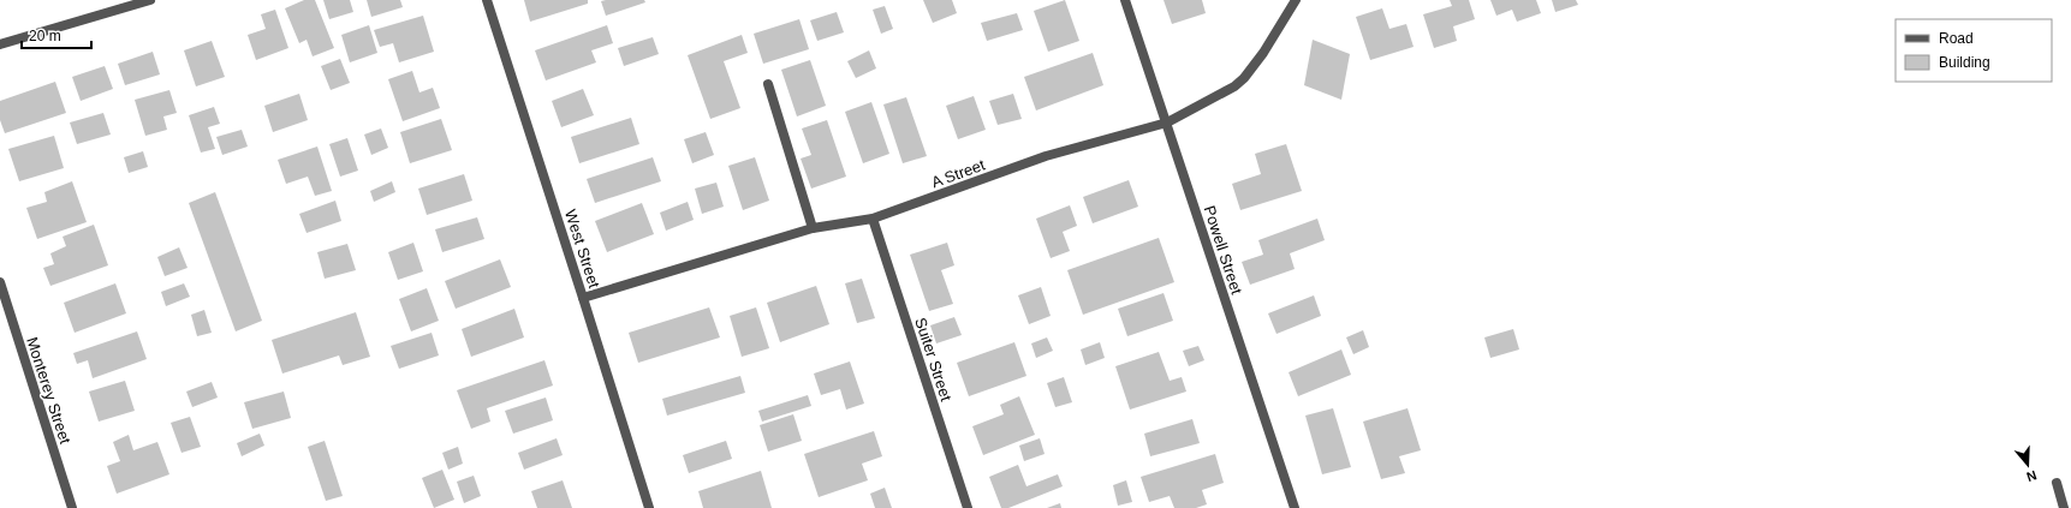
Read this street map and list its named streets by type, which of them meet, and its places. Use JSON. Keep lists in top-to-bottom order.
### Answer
{
  "streets": {
    "street": [
      "A Street",
      "West Street",
      "Powell Street",
      "Suiter Street",
      "Monterey Street"
    ]
  },
  "crossings": [
    ["A Street", "West Street"],
    ["A Street", "Powell Street"],
    ["A Street", "Suiter Street"]
  ],
  "legend": ["Road", "Building"],
  "scale_bar": "20 m",
  "north": "bottom"
}
